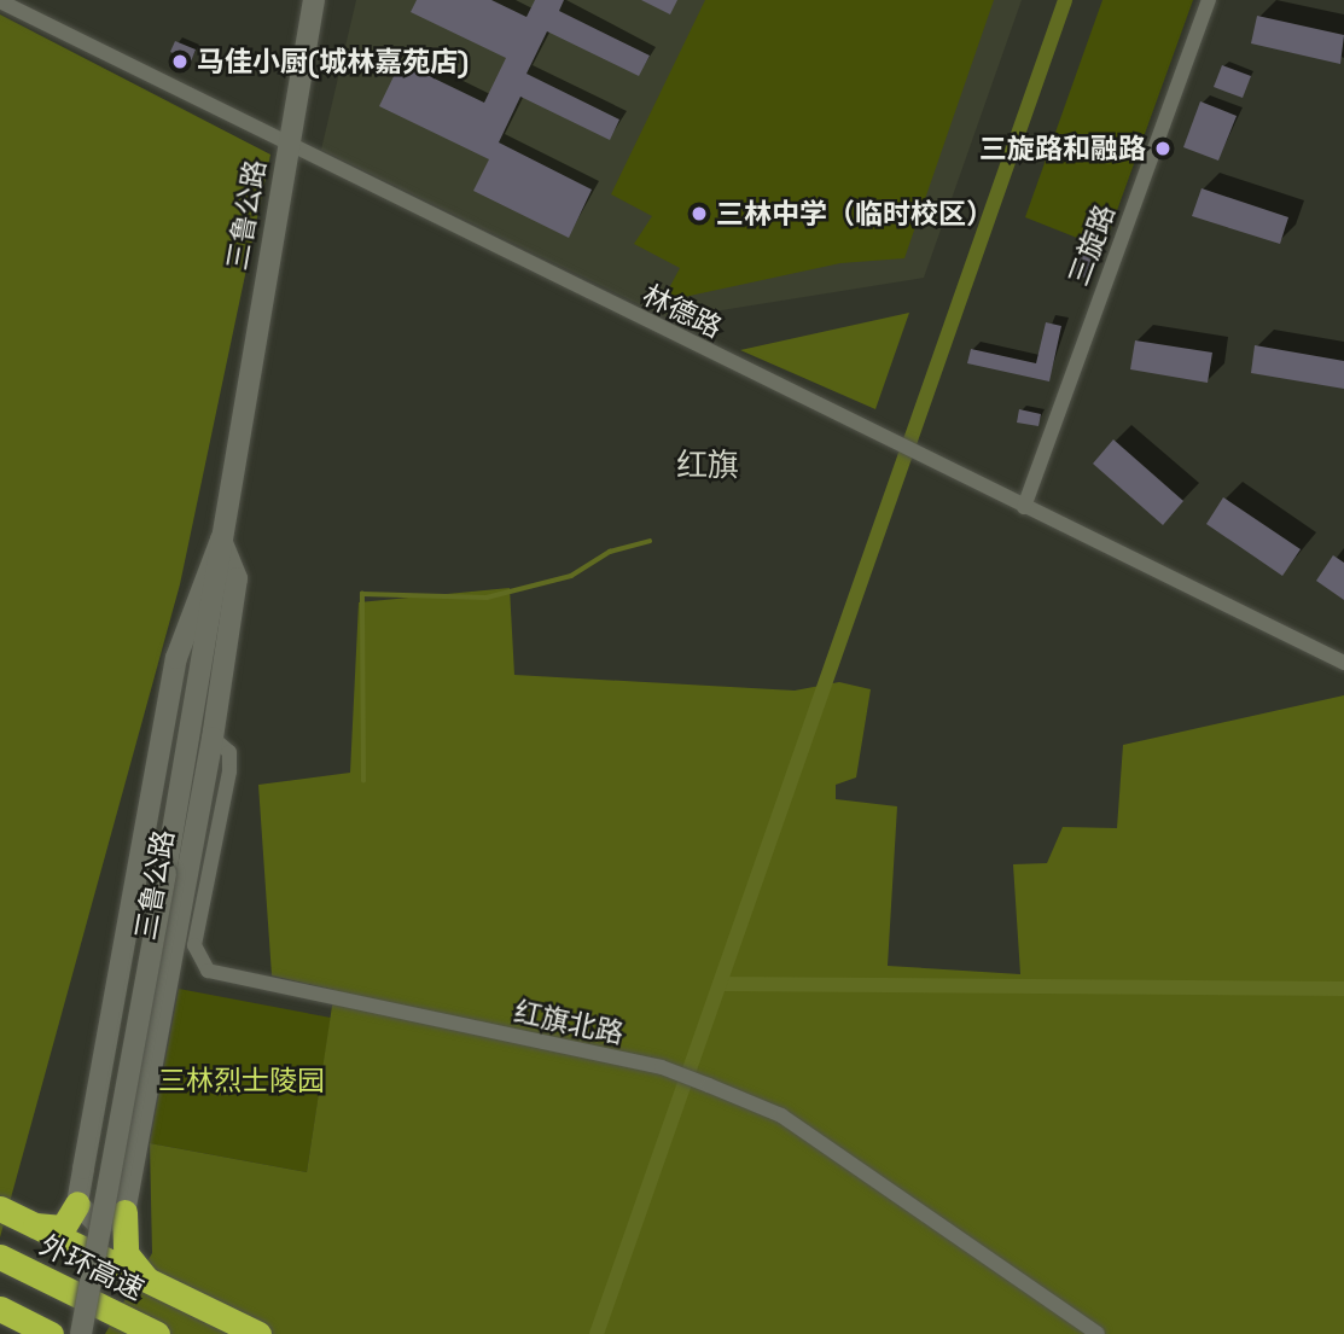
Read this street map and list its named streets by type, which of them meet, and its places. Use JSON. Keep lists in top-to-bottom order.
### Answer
{
  "streets": {
    "highway": ["外环高速"],
    "main road": ["三鲁公路"],
    "street": ["三旋路", "林德路", "红旗北路"]
  },
  "crossings": [
    ["三鲁公路", "林德路"],
    ["三鲁公路", "红旗北路"],
    ["三旋路", "林德路"]
  ],
  "districts": ["红旗"],
  "parks": ["三林烈士陵园"],
  "places": ["马佳小厨(城林嘉苑店)", "三旋路和融路", "三林中学（临时校区）"]
}
